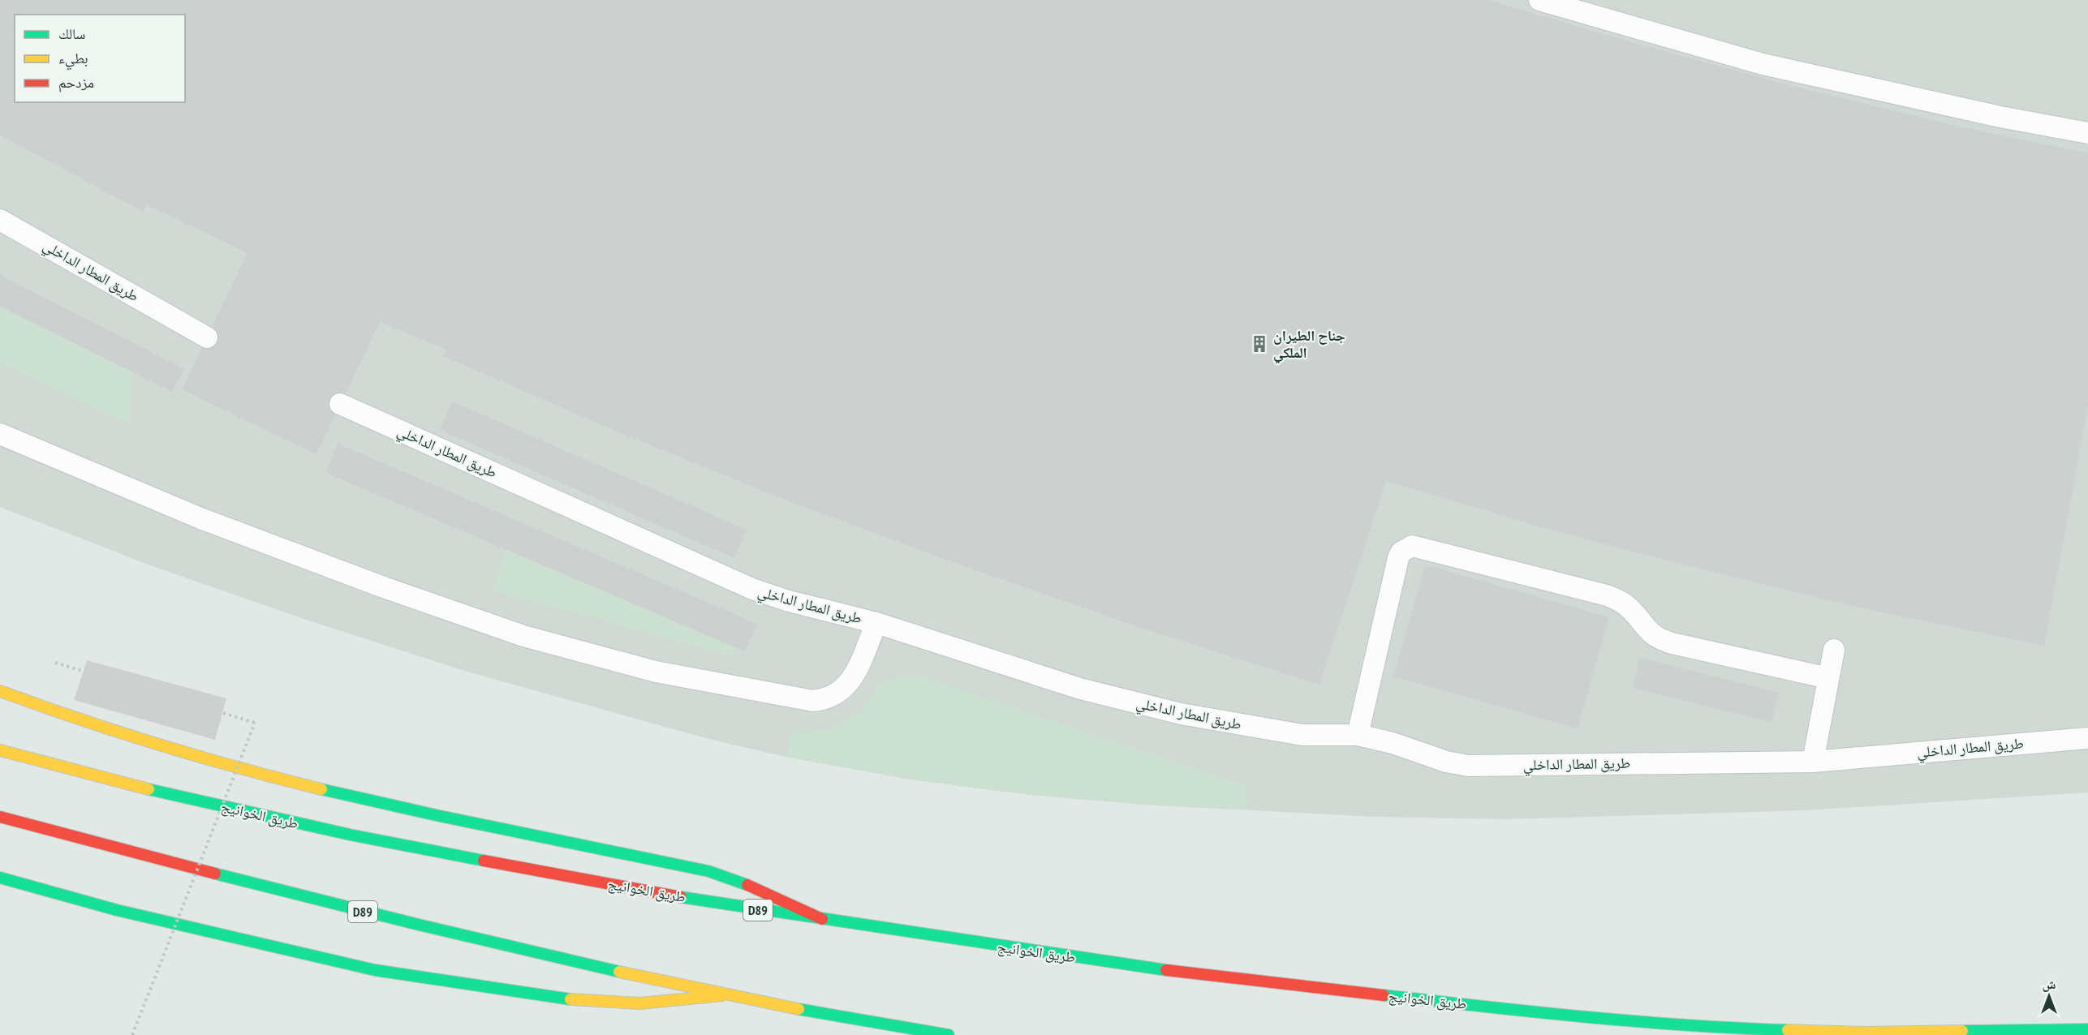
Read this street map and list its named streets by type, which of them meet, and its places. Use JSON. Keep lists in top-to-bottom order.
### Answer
{
  "streets": {
    "main road": ["طريق الخوانيج", "D89"],
    "lane": ["طريق المطار الداخلي"]
  },
  "places": {
    "building": ["جناح الطيران الملكي"]
  },
  "legend": ["سالك", "بطيء", "مزدحم"],
  "north": "top"
}
